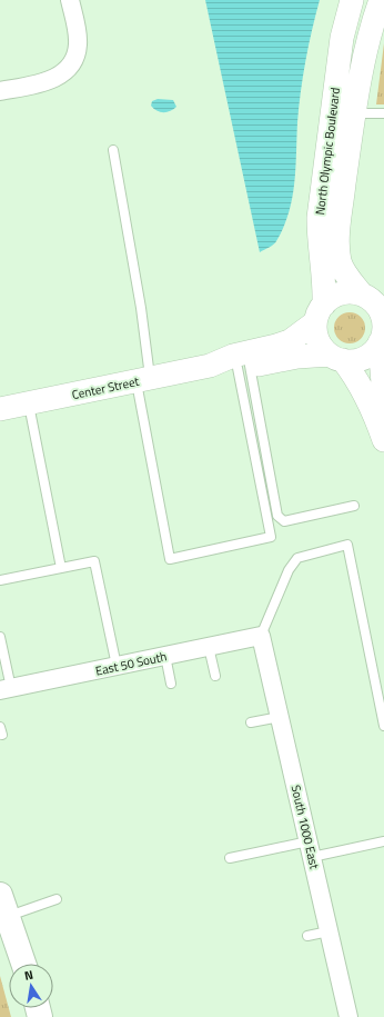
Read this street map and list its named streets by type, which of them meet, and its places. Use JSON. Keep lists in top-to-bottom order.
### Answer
{
  "streets": {
    "street": [
      "North Olympic Boulevard",
      "Center Street",
      "East 50 South",
      "South 1000 East"
    ]
  },
  "crossings": [
    ["North Olympic Boulevard", "Center Street"],
    ["East 50 South", "South 1000 East"]
  ],
  "north": "top"
}
